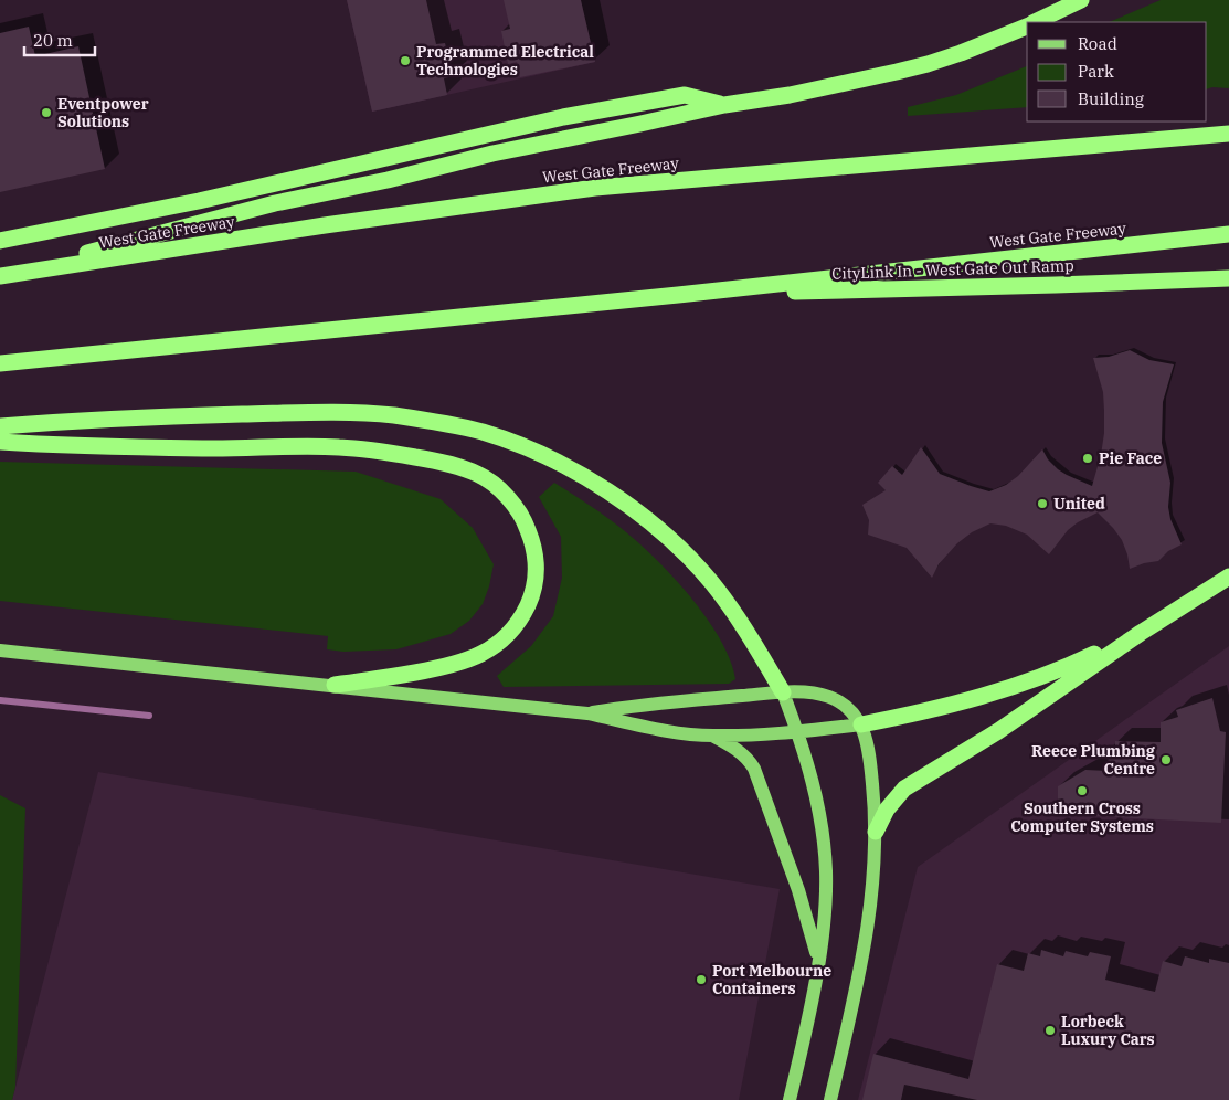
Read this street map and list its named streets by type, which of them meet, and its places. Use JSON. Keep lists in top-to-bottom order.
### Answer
{
  "streets": {
    "highway": ["West Gate Freeway", "CityLink In - West Gate Out Ramp"]
  },
  "crossings": [
    ["West Gate Freeway", "CityLink In - West Gate Out Ramp"]
  ],
  "places": [
    "Programmed Electrical Technologies",
    "Eventpower Solutions",
    "Pie Face",
    "United",
    "Reece Plumbing Centre",
    "Southern Cross Computer Systems",
    "Port Melbourne Containers",
    "Lorbeck Luxury Cars"
  ],
  "legend": ["Road", "Park", "Building"],
  "scale_bar": "20 m"
}
